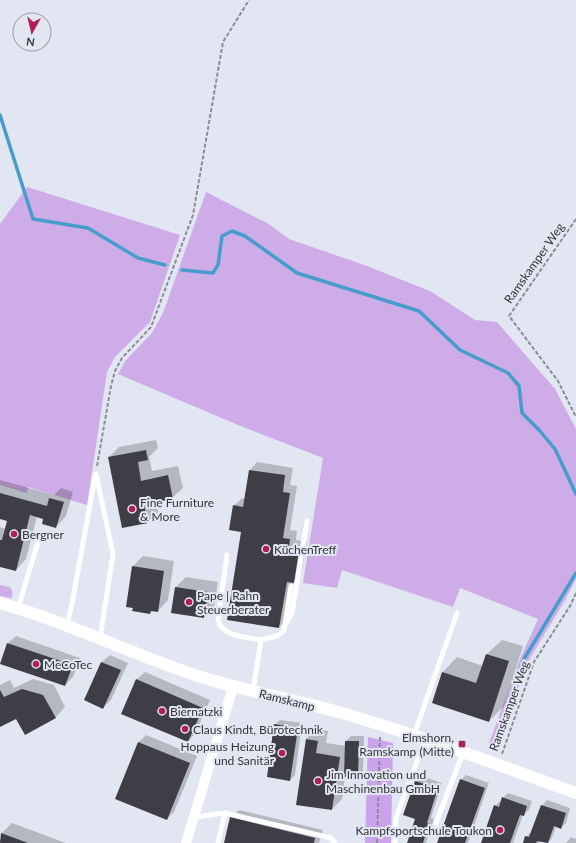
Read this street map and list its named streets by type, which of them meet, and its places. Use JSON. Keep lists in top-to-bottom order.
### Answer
{
  "streets": {
    "street": ["Ramskamp"],
    "path": ["Ramskamper Weg"]
  },
  "crossings": [
    ["Ramskamper Weg", "Ramskamp"]
  ],
  "places": {
    "other": [
      "Fine Furniture & More",
      "Bergner",
      "KüchenTreff",
      "Pape | Rahn Steuerberater",
      "MeCoTec",
      "Biernatzki",
      "Claus Kindt, Bürotechnik",
      "Hoppaus Heizung und Sanitär",
      "Jim Innovation und Maschinenbau GmbH",
      "Kampfsportschule Toukon"
    ],
    "transit": ["Elmshorn, Ramskamp (Mitte)"]
  },
  "north": "bottom"
}
